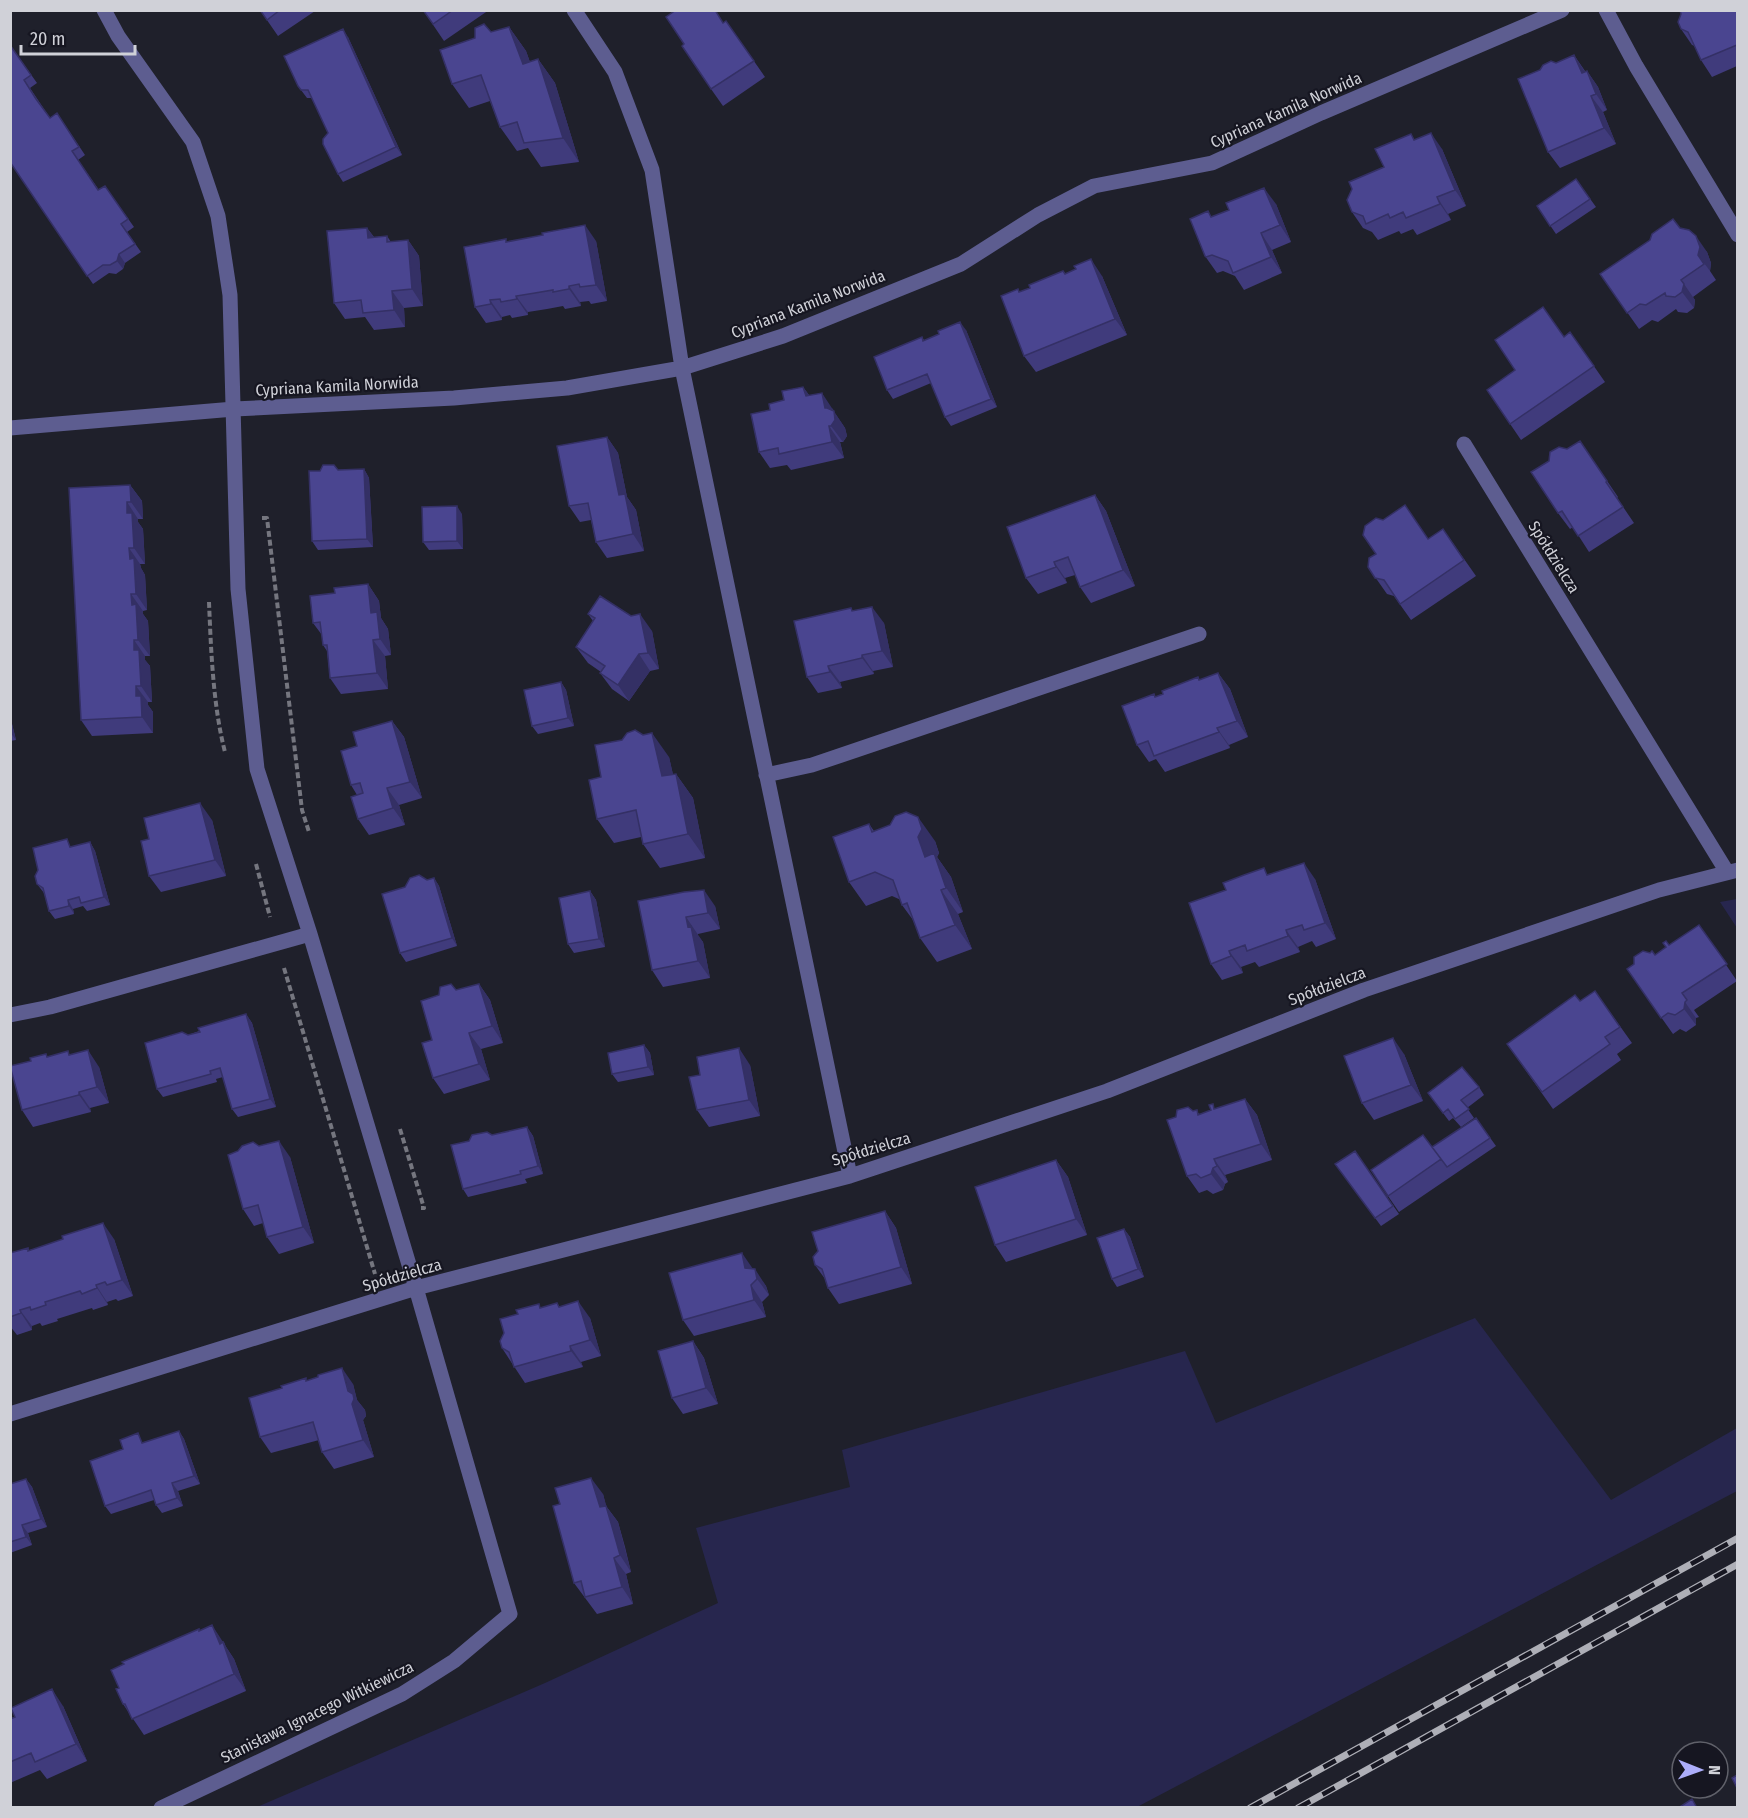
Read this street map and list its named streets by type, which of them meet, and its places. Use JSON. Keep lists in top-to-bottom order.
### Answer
{
  "streets": {
    "street": ["Cypriana Kamila Norwida", "Spółdzielcza", "Stanisława Ignacego Witkiewicza"]
  },
  "crossings": [
    ["Spółdzielcza", "Stanisława Ignacego Witkiewicza"]
  ],
  "scale_bar": "20 m",
  "north": "right"
}
